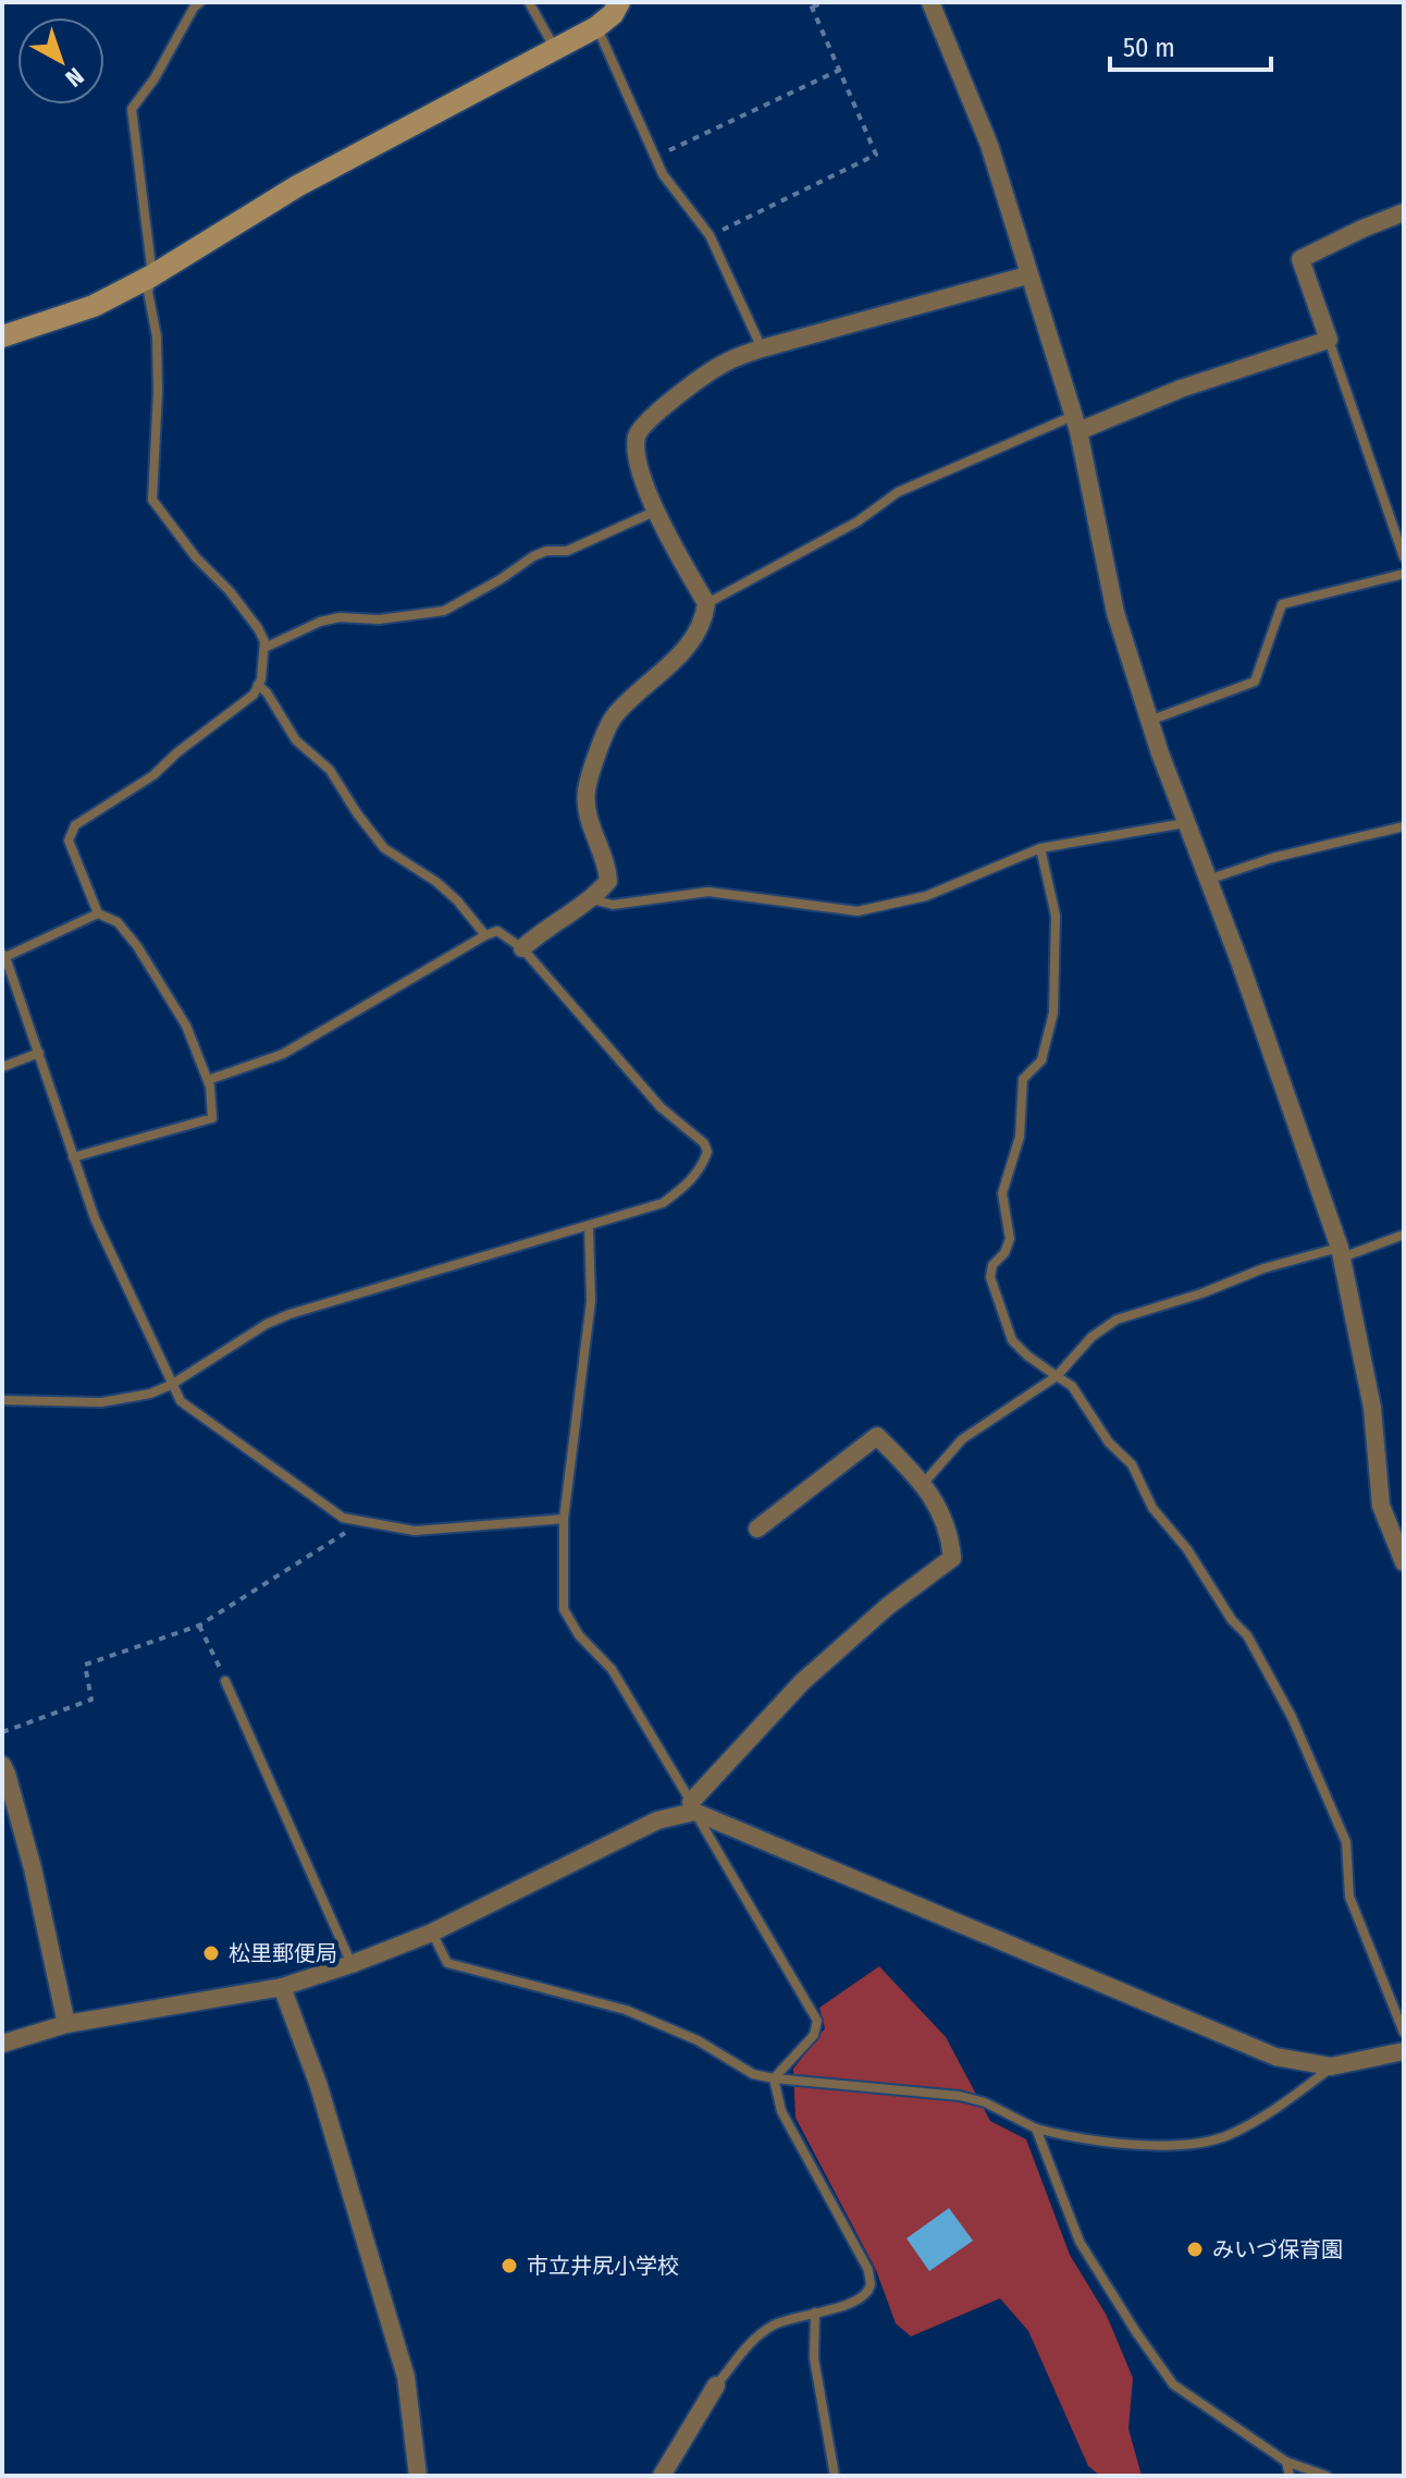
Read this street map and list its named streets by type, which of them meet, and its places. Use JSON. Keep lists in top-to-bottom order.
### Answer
{
  "places": ["松里郵便局", "みいづ保育園", "市立井尻小学校"],
  "scale_bar": "50 m",
  "north": "bottom right"
}
